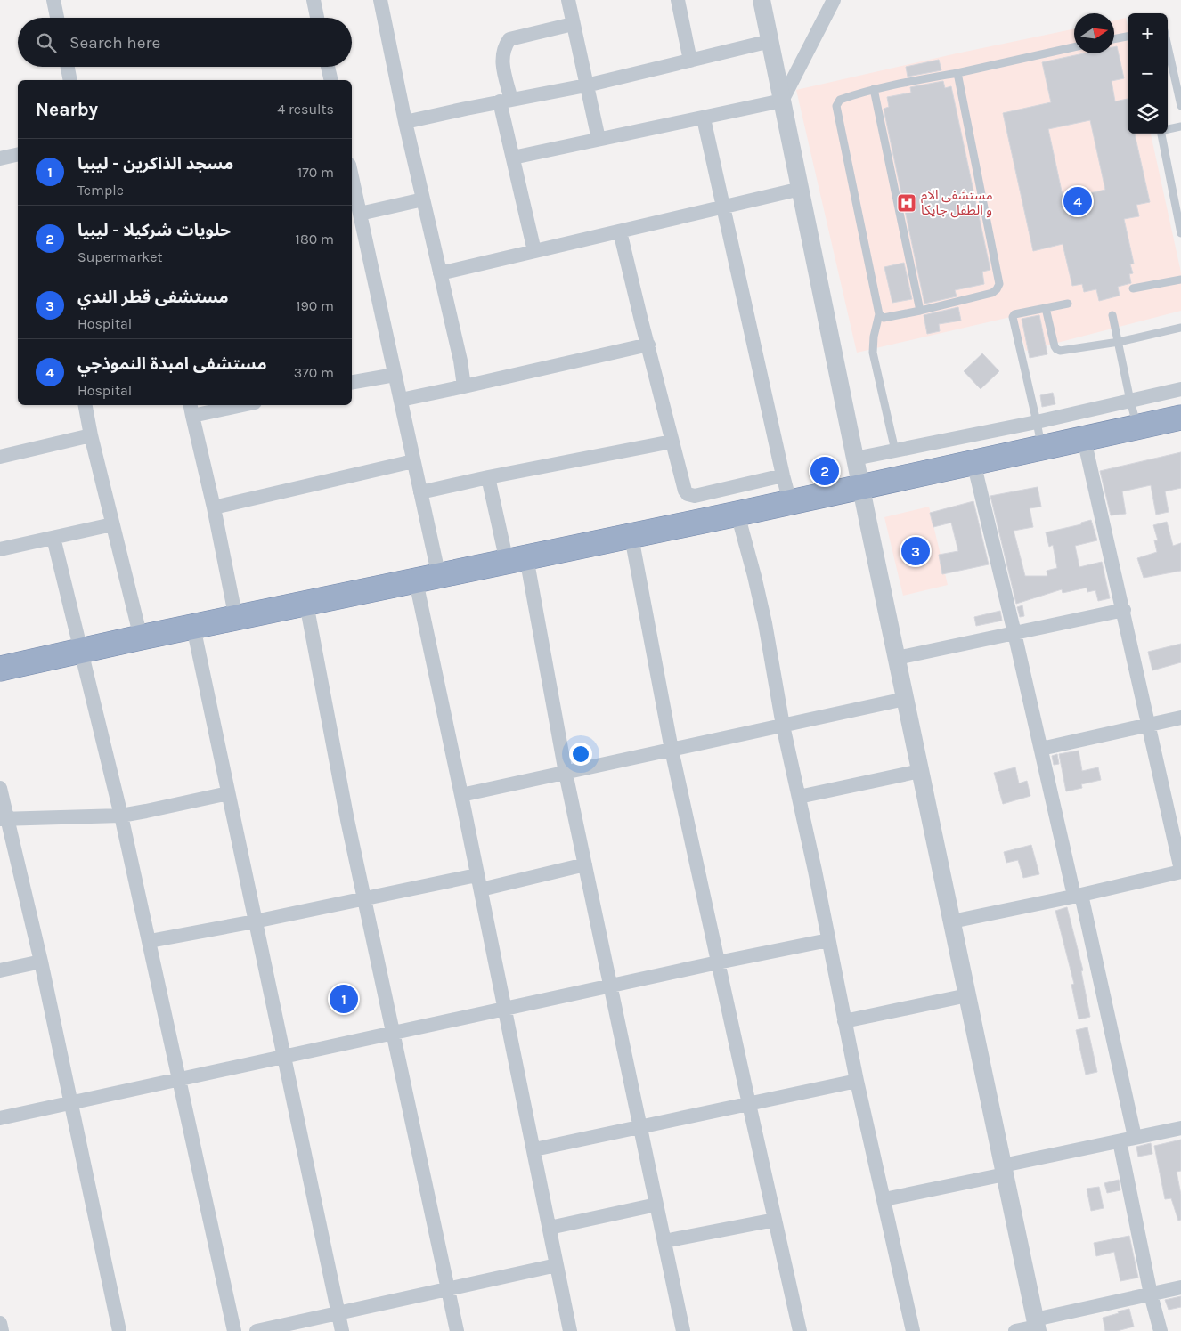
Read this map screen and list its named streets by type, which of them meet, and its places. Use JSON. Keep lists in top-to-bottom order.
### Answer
{
  "places": {
    "hospital": ["مستشفى الام و الطفل جايكا"]
  },
  "north": "right",
  "page": {
    "map_buttons": ["+", "−"],
    "search": "Search here",
    "heading": ["Nearby", "4 results"],
    "list": [
      {
        "mark": "1",
        "name": "مسجد الذاكرين - ليبيا",
        "note": "Temple",
        "value": "170 m"
      },
      {
        "mark": "2",
        "name": "حلويات شركيلا - ليبيا",
        "note": "Supermarket",
        "value": "180 m"
      },
      {
        "mark": "3",
        "name": "مستشفى قطر الندي",
        "note": "Hospital",
        "value": "190 m"
      },
      {
        "mark": "4",
        "name": "مستشفى امبدة النموذجي",
        "note": "Hospital",
        "value": "370 m"
      }
    ],
    "pins": [
      "4",
      "2",
      "3",
      "1"
    ]
  }
}
